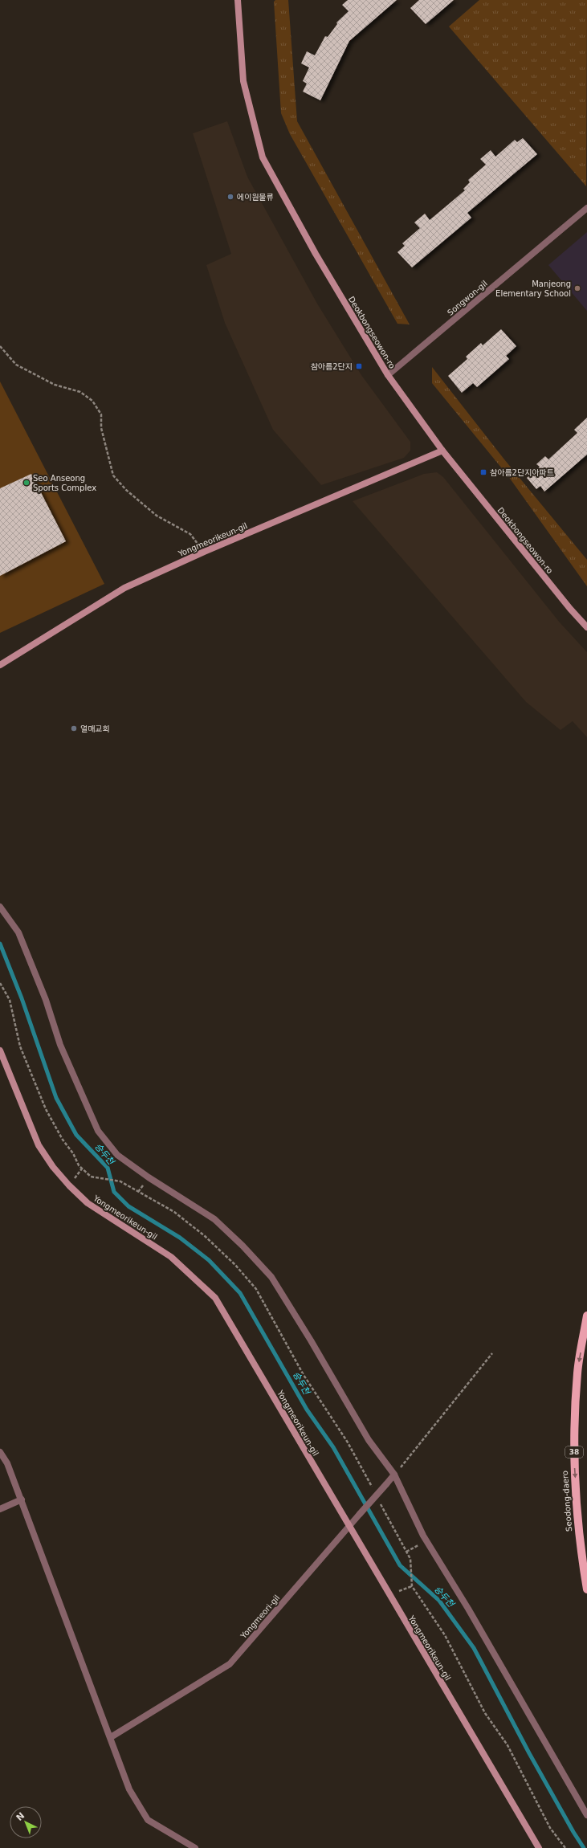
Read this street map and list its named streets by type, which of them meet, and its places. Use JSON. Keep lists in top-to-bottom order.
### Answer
{
  "streets": {
    "main road": ["38", "Seodong-daero"],
    "street": [
      "Songwon-gil",
      "Deokbongseowon-ro",
      "Yongmeorikeun-gil",
      "Yongmeori-gil"
    ]
  },
  "crossings": [
    ["Songwon-gil", "Deokbongseowon-ro"],
    ["Deokbongseowon-ro", "Yongmeorikeun-gil"],
    ["Yongmeorikeun-gil", "Yongmeori-gil"]
  ],
  "one_way": ["Seodong-daero"],
  "water": ["승두천"],
  "places": {
    "other": [
      "에이원물류",
      "Manjeong Elementary School",
      "Seo Anseong Sports Complex",
      "열매교회"
    ],
    "transit": ["참아름2단지", "참아름2단지아파트"]
  },
  "north": "top left"
}
